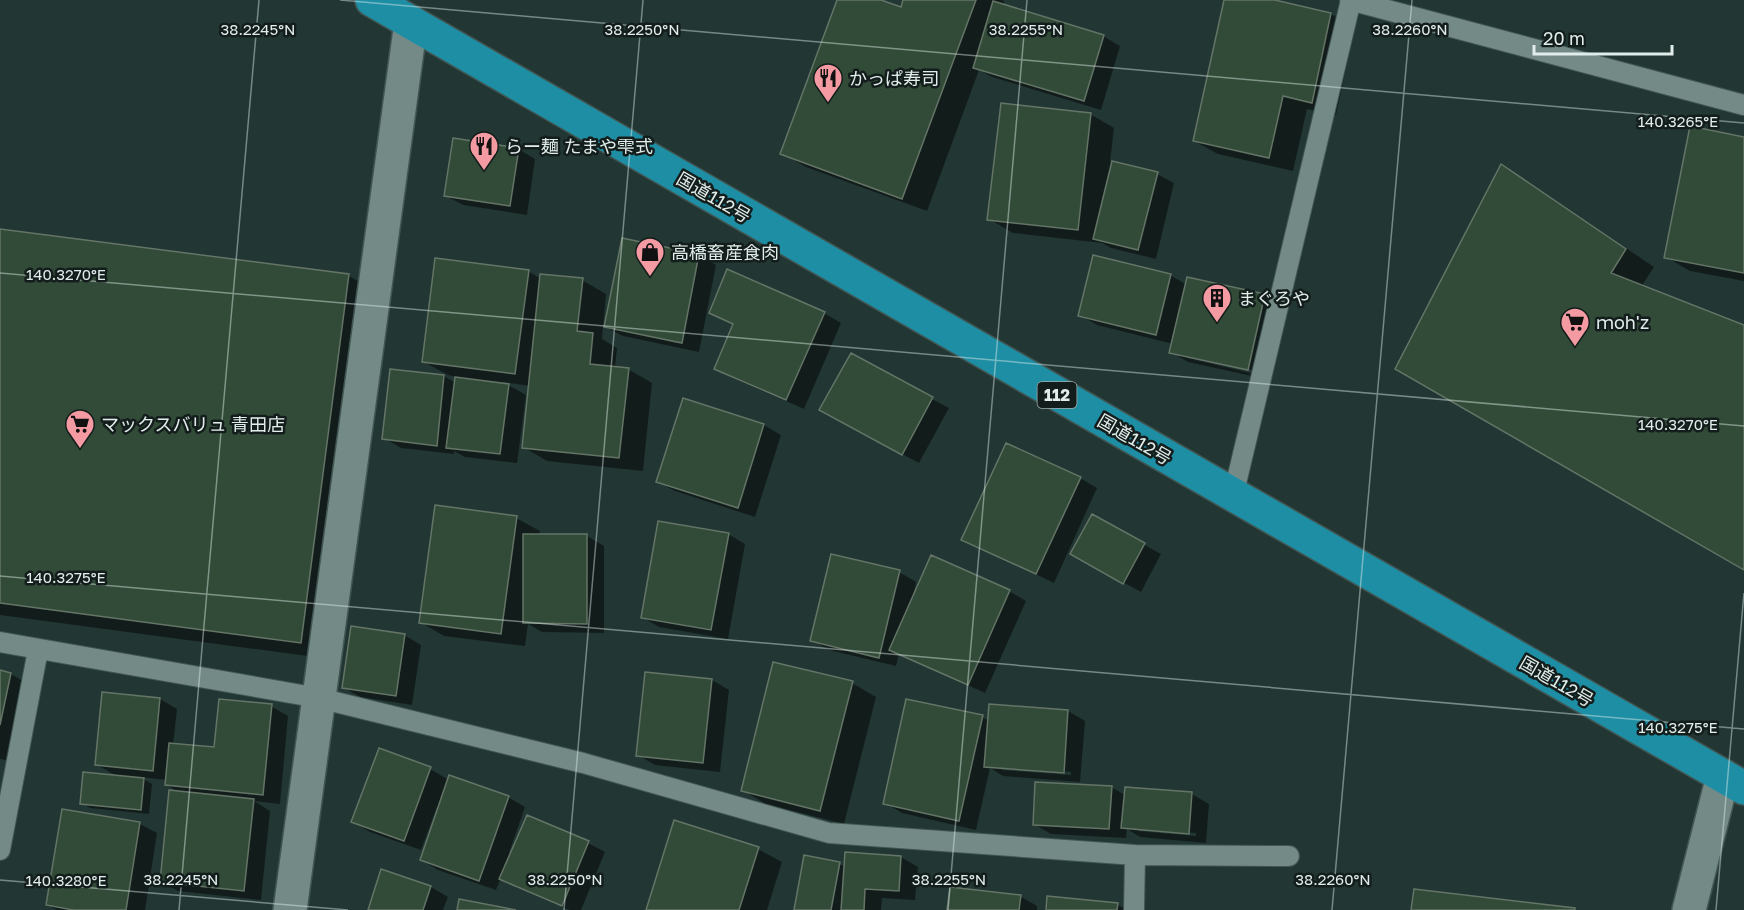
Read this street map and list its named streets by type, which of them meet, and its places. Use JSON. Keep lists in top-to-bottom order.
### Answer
{
  "streets": {
    "highway": ["国道112号", "112"]
  },
  "places": {
    "restaurant": ["かっぱ寿司", "らー麺 たまや雫式"],
    "shop": ["高橋畜産食肉"],
    "building": ["まぐろや"],
    "supermarket": ["ｍoh'z", "マックスバリュ 青田店"]
  },
  "scale_bar": "20 m",
  "coordinates": [
    "38.2245°N",
    "38.2250°N",
    "38.2255°N",
    "38.2260°N",
    "140.3265°E",
    "140.3270°E",
    "140.3275°E",
    "140.3280°E"
  ]
}
